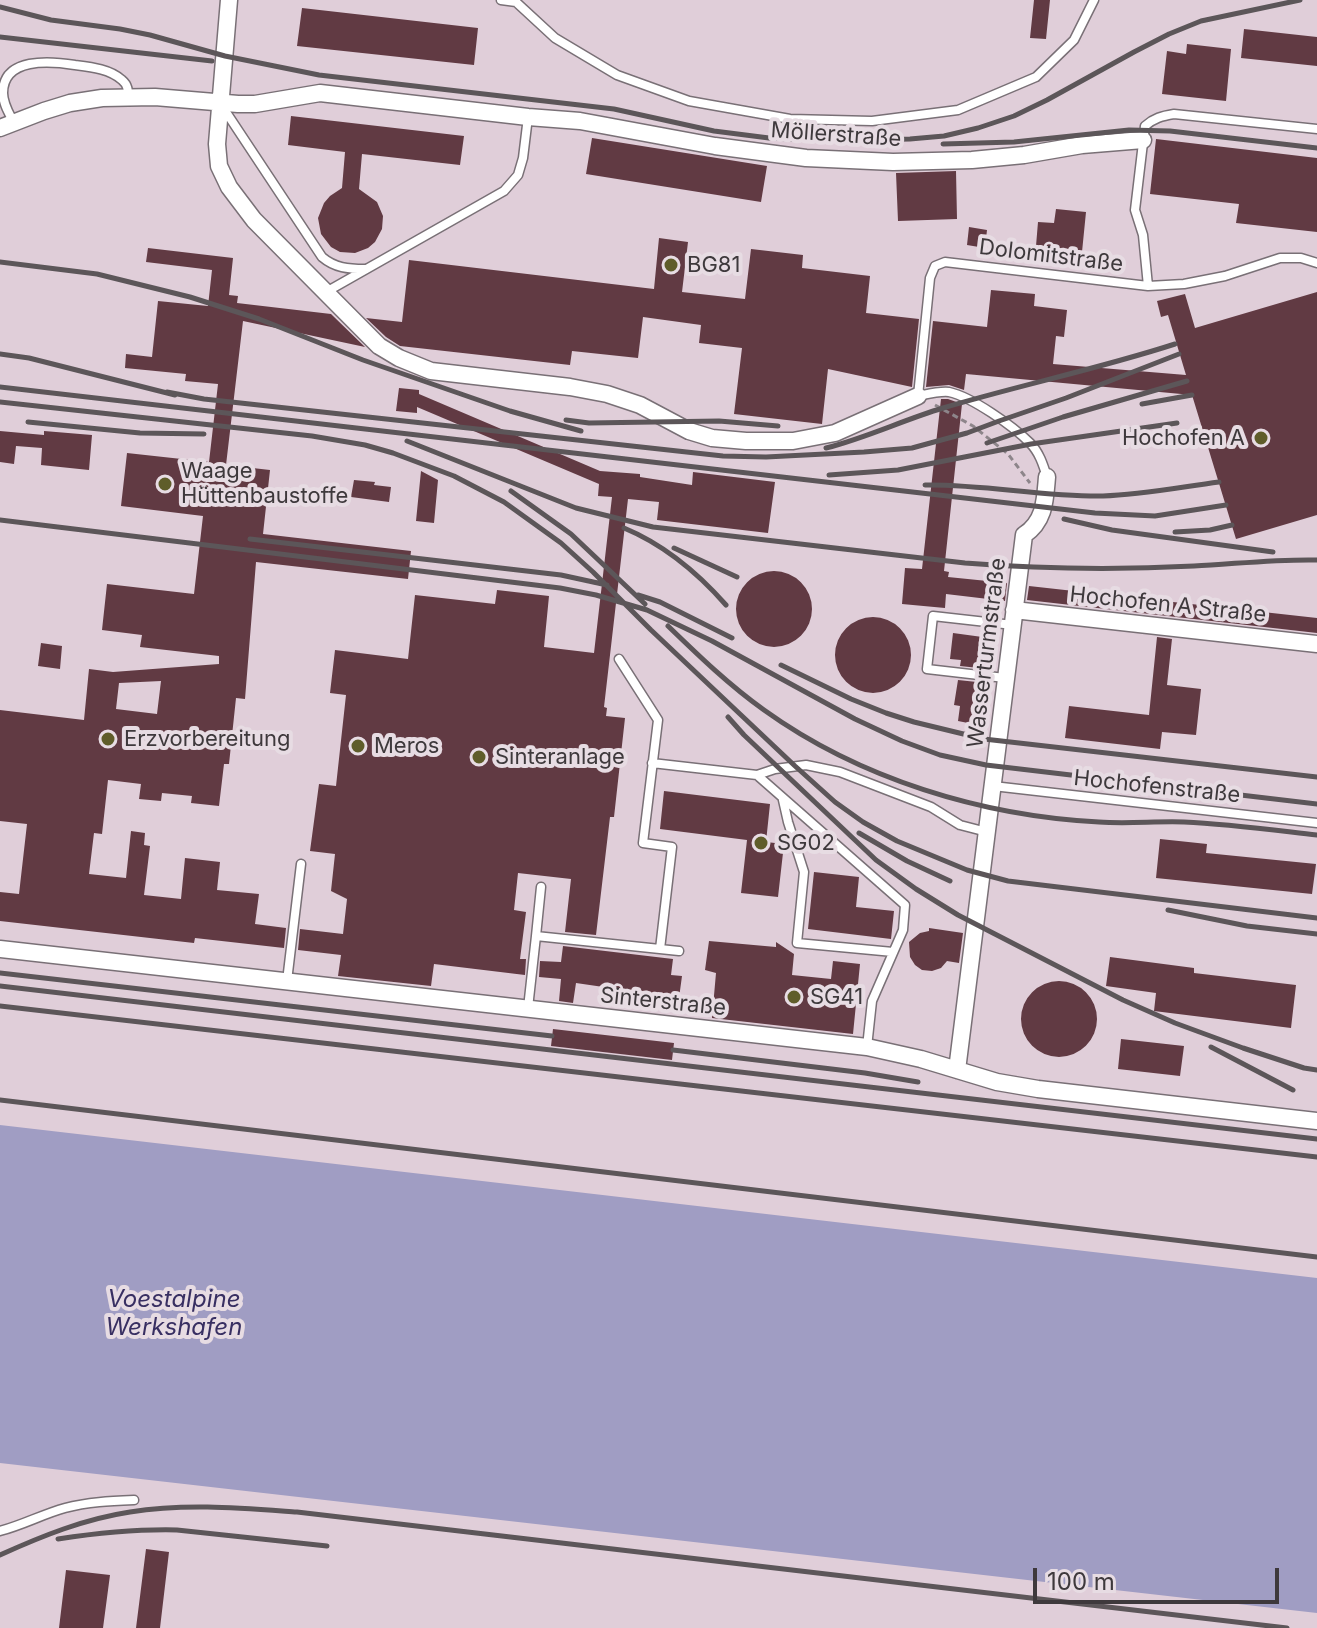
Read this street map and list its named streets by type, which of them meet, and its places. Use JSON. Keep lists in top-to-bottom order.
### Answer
{
  "streets": {
    "street": [
      "Möllerstraße",
      "Hochofen A Straße",
      "Wasserturmstraße",
      "Sinterstraße"
    ],
    "lane": ["Dolomitstraße", "Hochofenstraße"]
  },
  "crossings": [
    ["Möllerstraße", "Dolomitstraße"],
    ["Möllerstraße", "Wasserturmstraße"],
    ["Dolomitstraße", "Wasserturmstraße"],
    ["Hochofen A Straße", "Wasserturmstraße"],
    ["Wasserturmstraße", "Hochofenstraße"],
    ["Wasserturmstraße", "Sinterstraße"]
  ],
  "water": ["Voestalpine Werkshafen"],
  "places": [
    "BG81",
    "Hochofen A",
    "Waage Hüttenbaustoffe",
    "Erzvorbereitung",
    "Meros",
    "Sinteranlage",
    "SG02",
    "SG41"
  ],
  "scale_bar": "100 m"
}
